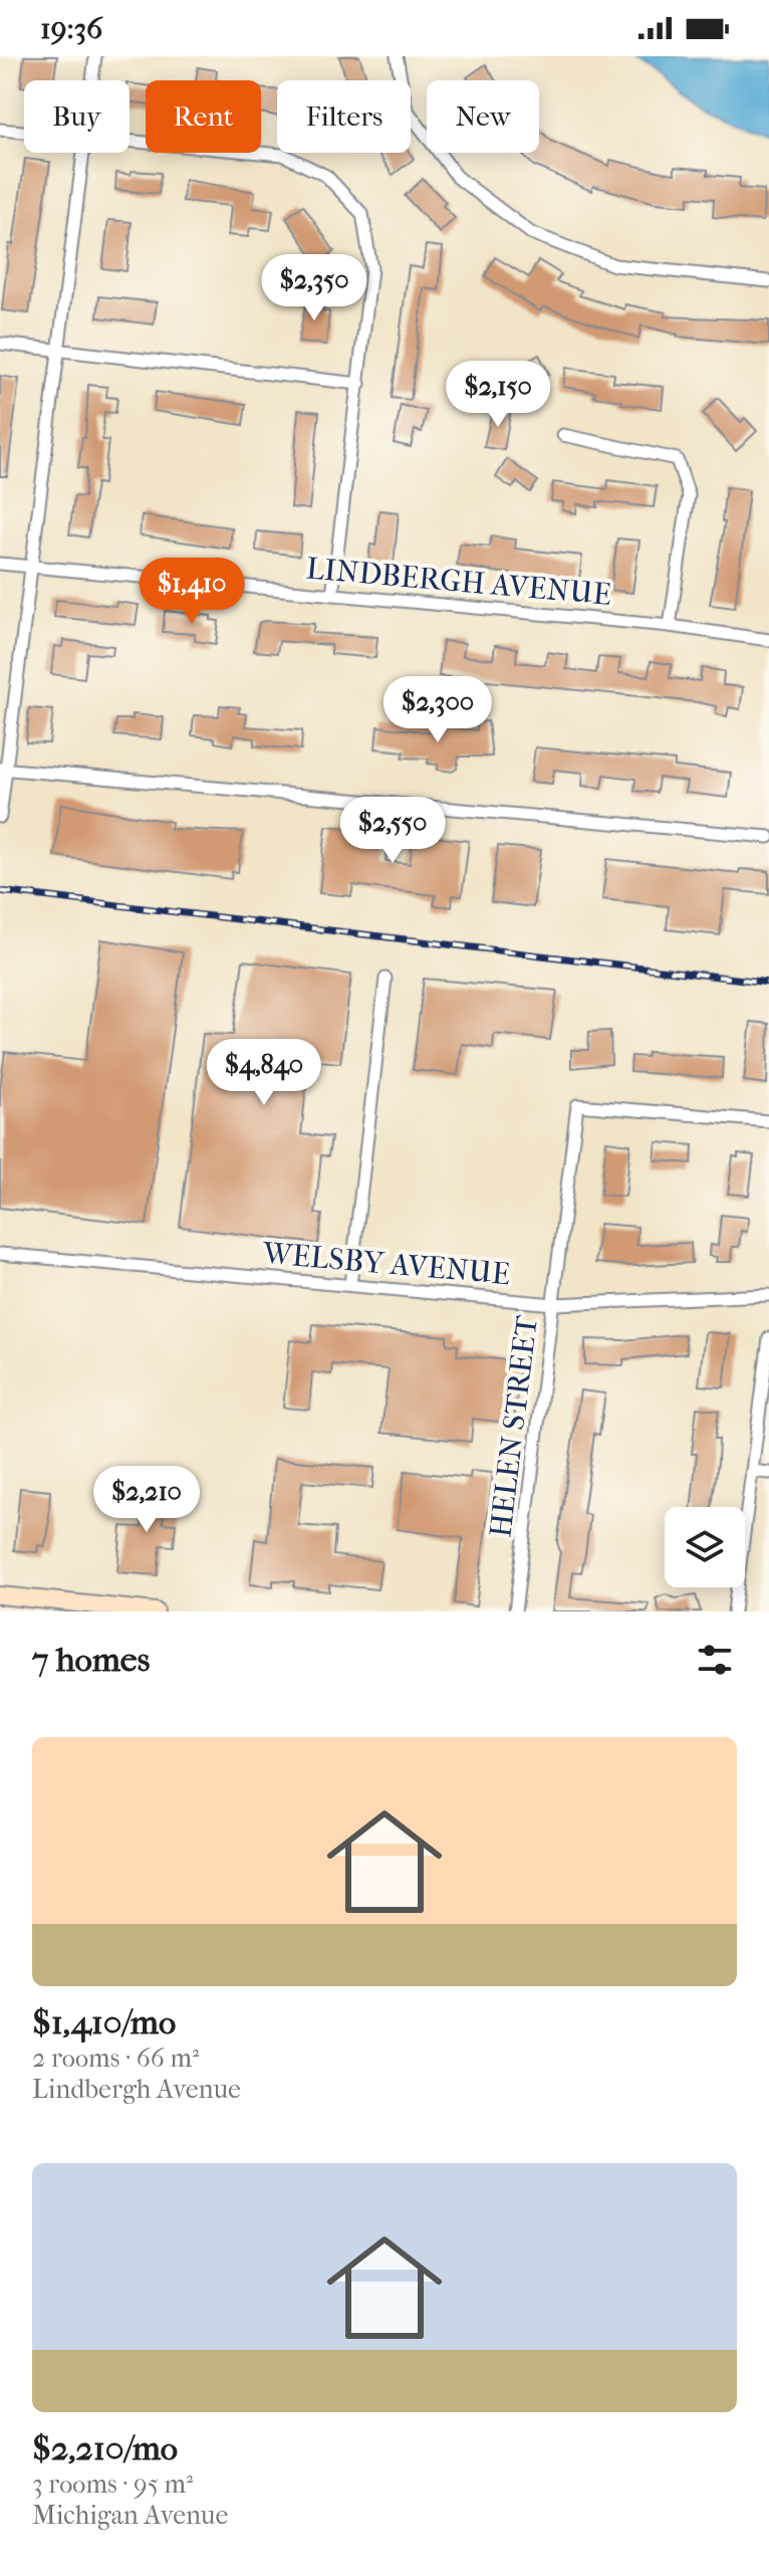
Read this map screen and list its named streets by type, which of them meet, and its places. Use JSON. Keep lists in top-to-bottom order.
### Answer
{
  "streets": {
    "street": ["LINDBERGH AVENUE", "WELSBY AVENUE", "HELEN STREET"]
  },
  "crossings": [
    ["WELSBY AVENUE", "HELEN STREET"]
  ],
  "page": {
    "status": "19:36",
    "chip": [
      "Buy",
      "Rent",
      "Filters",
      "New"
    ],
    "price": [
      "$2,350",
      "$2,150",
      "$1,410",
      "$2,300",
      "$2,550",
      "$4,840",
      "$2,210"
    ],
    "heading": "7 homes",
    "list": [
      {
        "name": "$1,410/mo",
        "note": "2 rooms · 66 m² · Lindbergh Avenue"
      },
      {
        "name": "$2,210/mo",
        "note": "3 rooms · 95 m² · Michigan Avenue"
      }
    ]
  }
}
